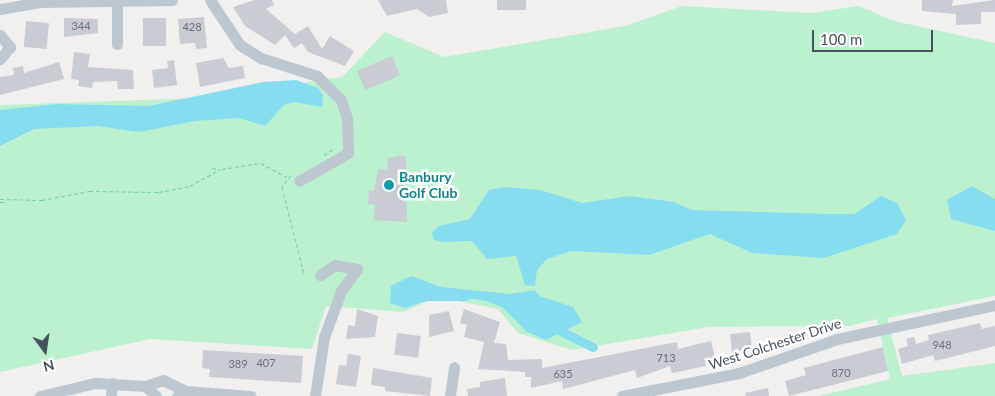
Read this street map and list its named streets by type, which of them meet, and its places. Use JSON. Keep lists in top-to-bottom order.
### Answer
{
  "streets": {
    "street": ["West Colchester Drive"]
  },
  "places": ["Banbury Golf Club"],
  "house_numbers": [
    "344",
    "428",
    "948",
    "713",
    "407",
    "389",
    "870",
    "635"
  ],
  "scale_bar": "100 m",
  "north": "bottom"
}
